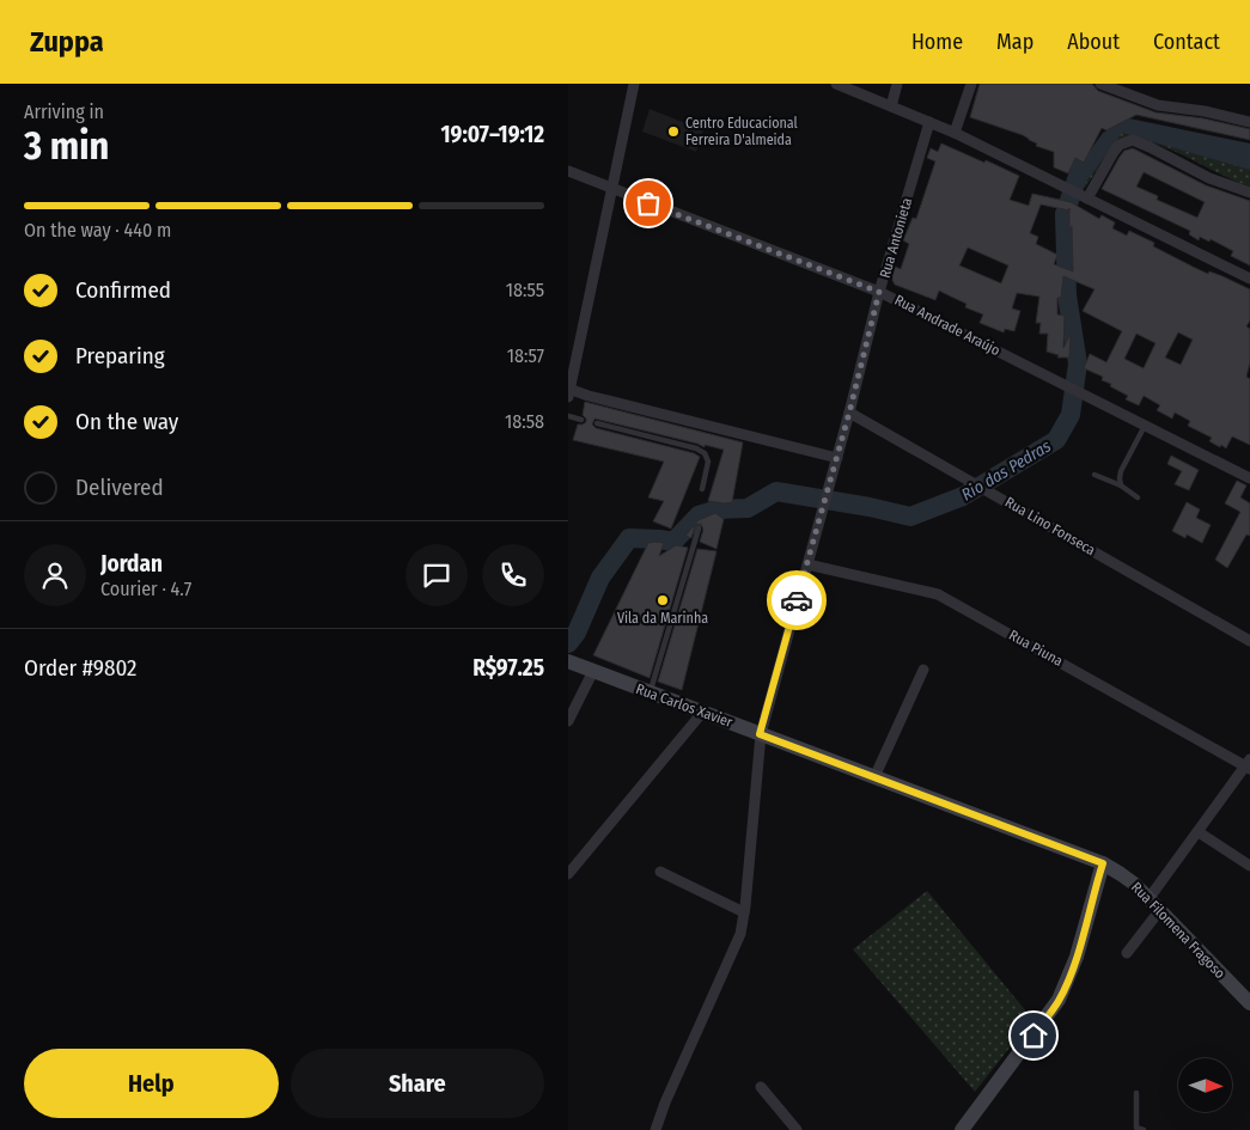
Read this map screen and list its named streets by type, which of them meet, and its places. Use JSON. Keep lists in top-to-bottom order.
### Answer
{
  "streets": {
    "street": [
      "Rua Antonieta",
      "Rua Andrade Araújo",
      "Rua Lino Fonseca",
      "Rua Piuna",
      "Rua Carlos Xavier",
      "Rua Filomena Fragoso"
    ]
  },
  "crossings": [
    ["Rua Antonieta", "Rua Andrade Araújo"],
    ["Rua Antonieta", "Rua Lino Fonseca"],
    ["Rua Antonieta", "Rua Piuna"],
    ["Rua Antonieta", "Rua Carlos Xavier"],
    ["Rua Carlos Xavier", "Rua Filomena Fragoso"]
  ],
  "water": ["Rio das Pedras"],
  "places": ["Centro Educacional Ferreira D'almeida", "Vila da Marinha"],
  "north": "right",
  "page": {
    "header": "Zuppa",
    "nav": [
      "Home",
      "Map",
      "About",
      "Contact"
    ],
    "heading": ["3 min", "Arriving in", "19:07–19:12"],
    "panel": [
      "Jordan",
      "Courier · 4.7",
      "Order #9802",
      "R$97.25"
    ],
    "bar": "On the way · 440 m",
    "list": [
      ["Confirmed", "18:55"],
      ["Preparing", "18:57"],
      ["On the way", "18:58"],
      "Delivered"
    ],
    "buttons": ["Help", "Share"]
  }
}
